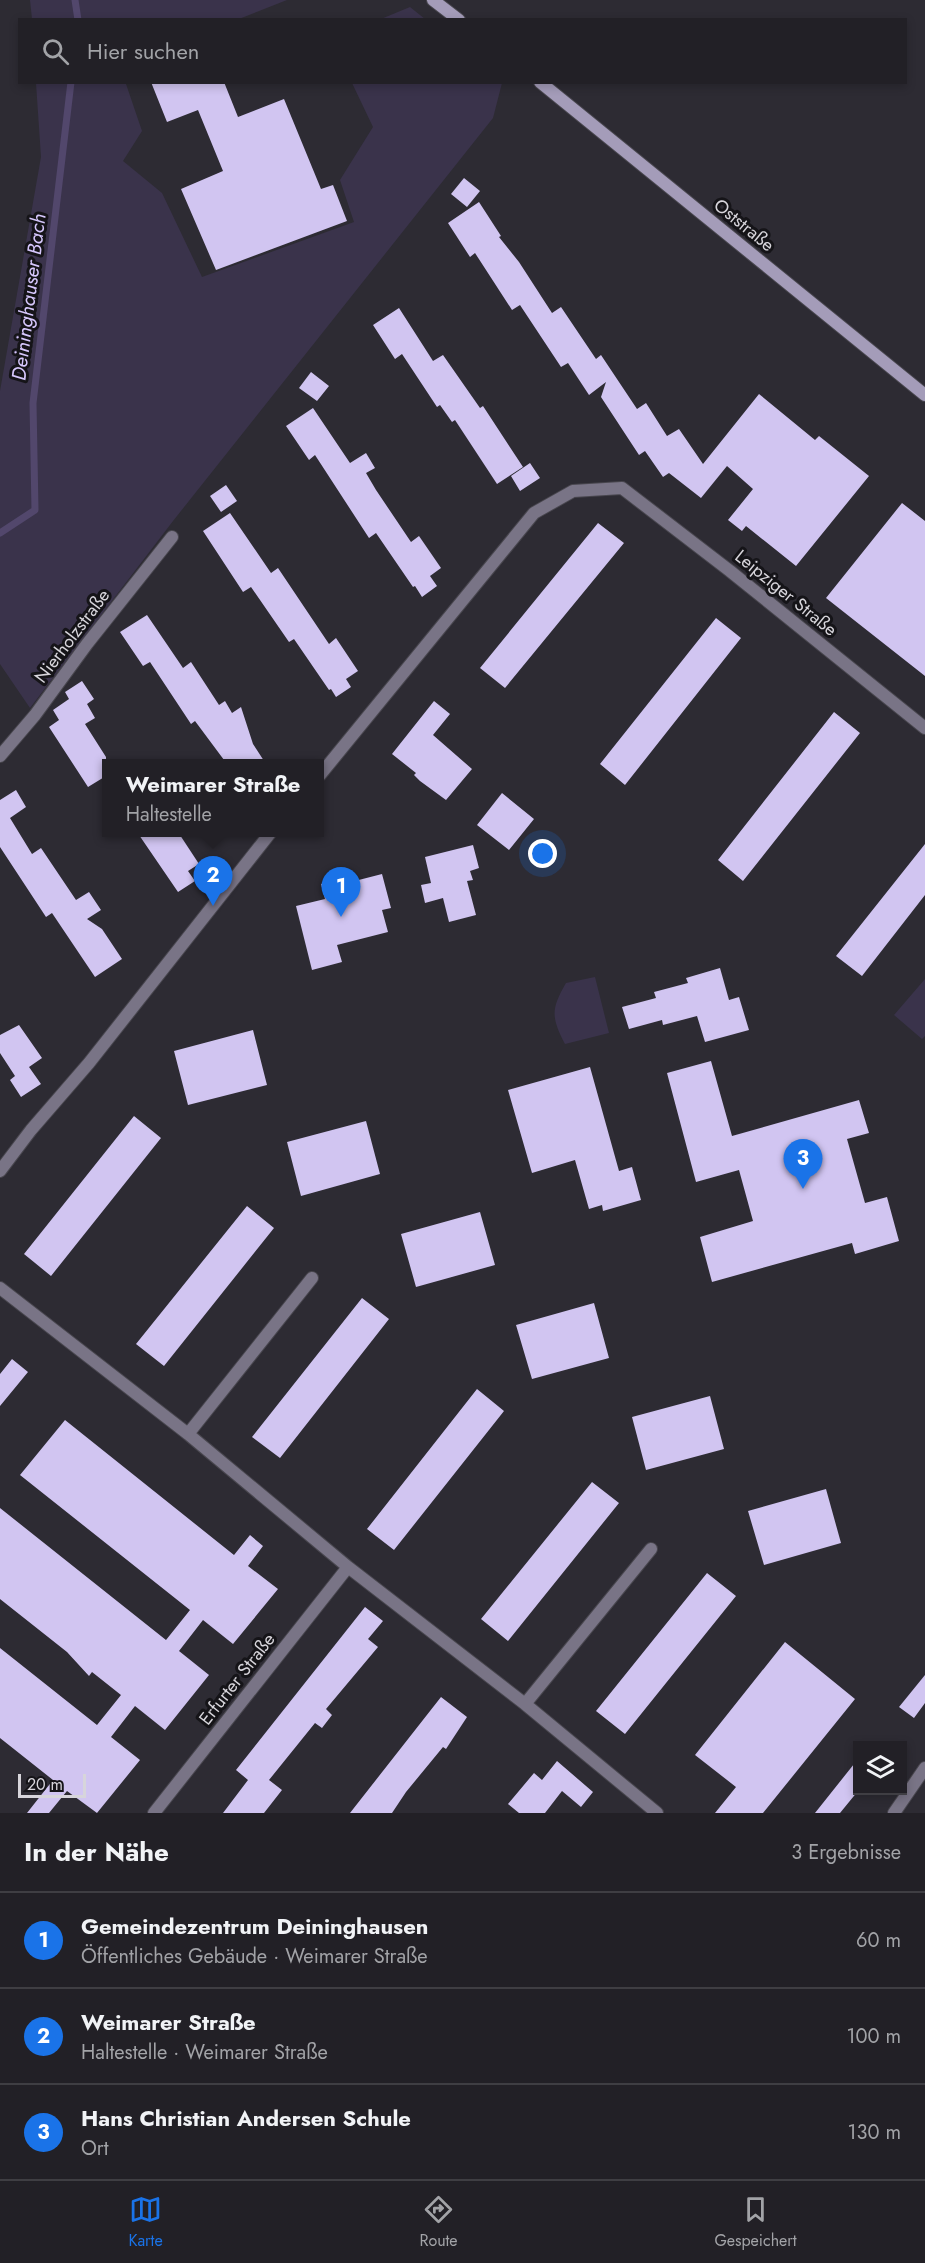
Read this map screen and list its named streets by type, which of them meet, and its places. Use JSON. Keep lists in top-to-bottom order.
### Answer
{
  "streets": {
    "main road": ["Oststraße"],
    "street": ["Leipziger Straße", "Nierholzstraße", "Erfurter Straße"]
  },
  "water": ["Deininghauser Bach"],
  "scale_bar": "20 m",
  "page": {
    "search": "Hier suchen",
    "popup": ["Weimarer Straße", "Haltestelle"],
    "pins": ["2", "1", "3"],
    "scale": "20 m",
    "heading": ["In der Nähe", "3 Ergebnisse"],
    "list": [
      {
        "mark": "1",
        "name": "Gemeindezentrum Deininghausen",
        "note": "Öffentliches Gebäude · Weimarer Straße",
        "value": "60 m"
      },
      {
        "mark": "2",
        "name": "Weimarer Straße",
        "note": "Haltestelle · Weimarer Straße",
        "value": "100 m"
      },
      {
        "mark": "3",
        "name": "Hans Christian Andersen Schule",
        "note": "Ort",
        "value": "130 m"
      }
    ],
    "nav": ["Karte", "Route", "Gespeichert"]
  }
}
